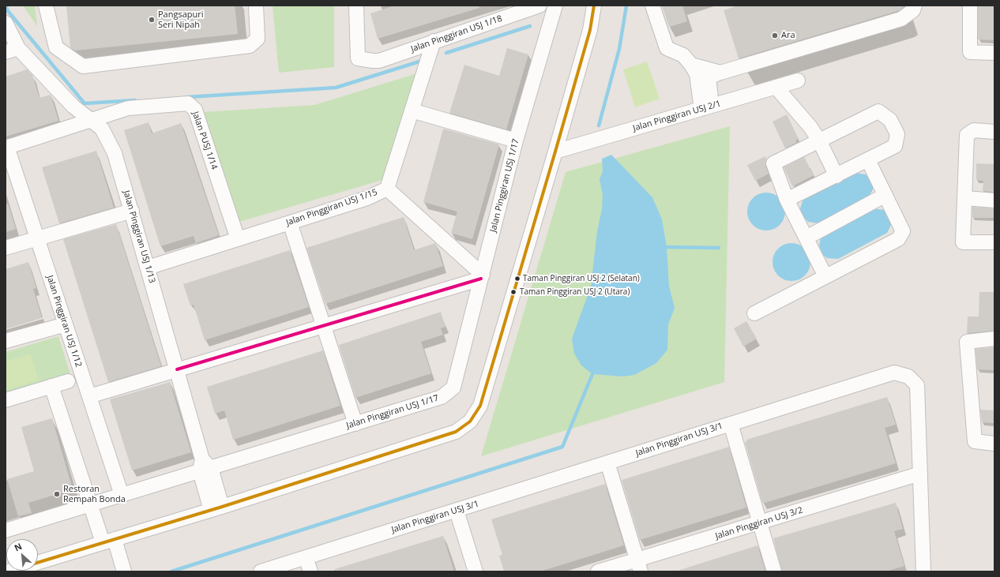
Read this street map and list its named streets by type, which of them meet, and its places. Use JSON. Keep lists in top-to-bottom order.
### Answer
{
  "streets": {
    "street": [
      "Jalan Pinggiran USJ 1/18",
      "Jalan Pinggiran USJ 2/1",
      "Jalan PUSJ 1/14",
      "Jalan Pinggiran USJ 1/17",
      "Jalan Pinggiran USJ 1/15",
      "Jalan Pinggiran USJ 1/13",
      "Jalan Pinggiran USJ 1/12",
      "Jalan Pinggiran USJ 3/1",
      "Jalan Pinggiran USJ 3/2"
    ]
  },
  "crossings": [
    ["Jalan Pinggiran USJ 1/18", "Jalan Pinggiran USJ 1/15"],
    ["Jalan PUSJ 1/14", "Jalan Pinggiran USJ 1/15"],
    ["Jalan PUSJ 1/14", "Jalan Pinggiran USJ 1/13"],
    ["Jalan PUSJ 1/14", "Jalan Pinggiran USJ 1/12"],
    ["Jalan Pinggiran USJ 1/17", "Jalan Pinggiran USJ 1/13"],
    ["Jalan Pinggiran USJ 1/17", "Jalan Pinggiran USJ 1/12"],
    ["Jalan Pinggiran USJ 1/15", "Jalan Pinggiran USJ 1/13"],
    ["Jalan Pinggiran USJ 3/1", "Jalan Pinggiran USJ 3/2"]
  ],
  "places": [
    "Pangsapuri Seri Nipah",
    "Ara",
    "Taman Pinggiran USJ 2 (Selatan)",
    "Taman Pinggiran USJ 2 (Utara)",
    "Restoran Rempah Bonda"
  ],
  "north": "top left"
}
